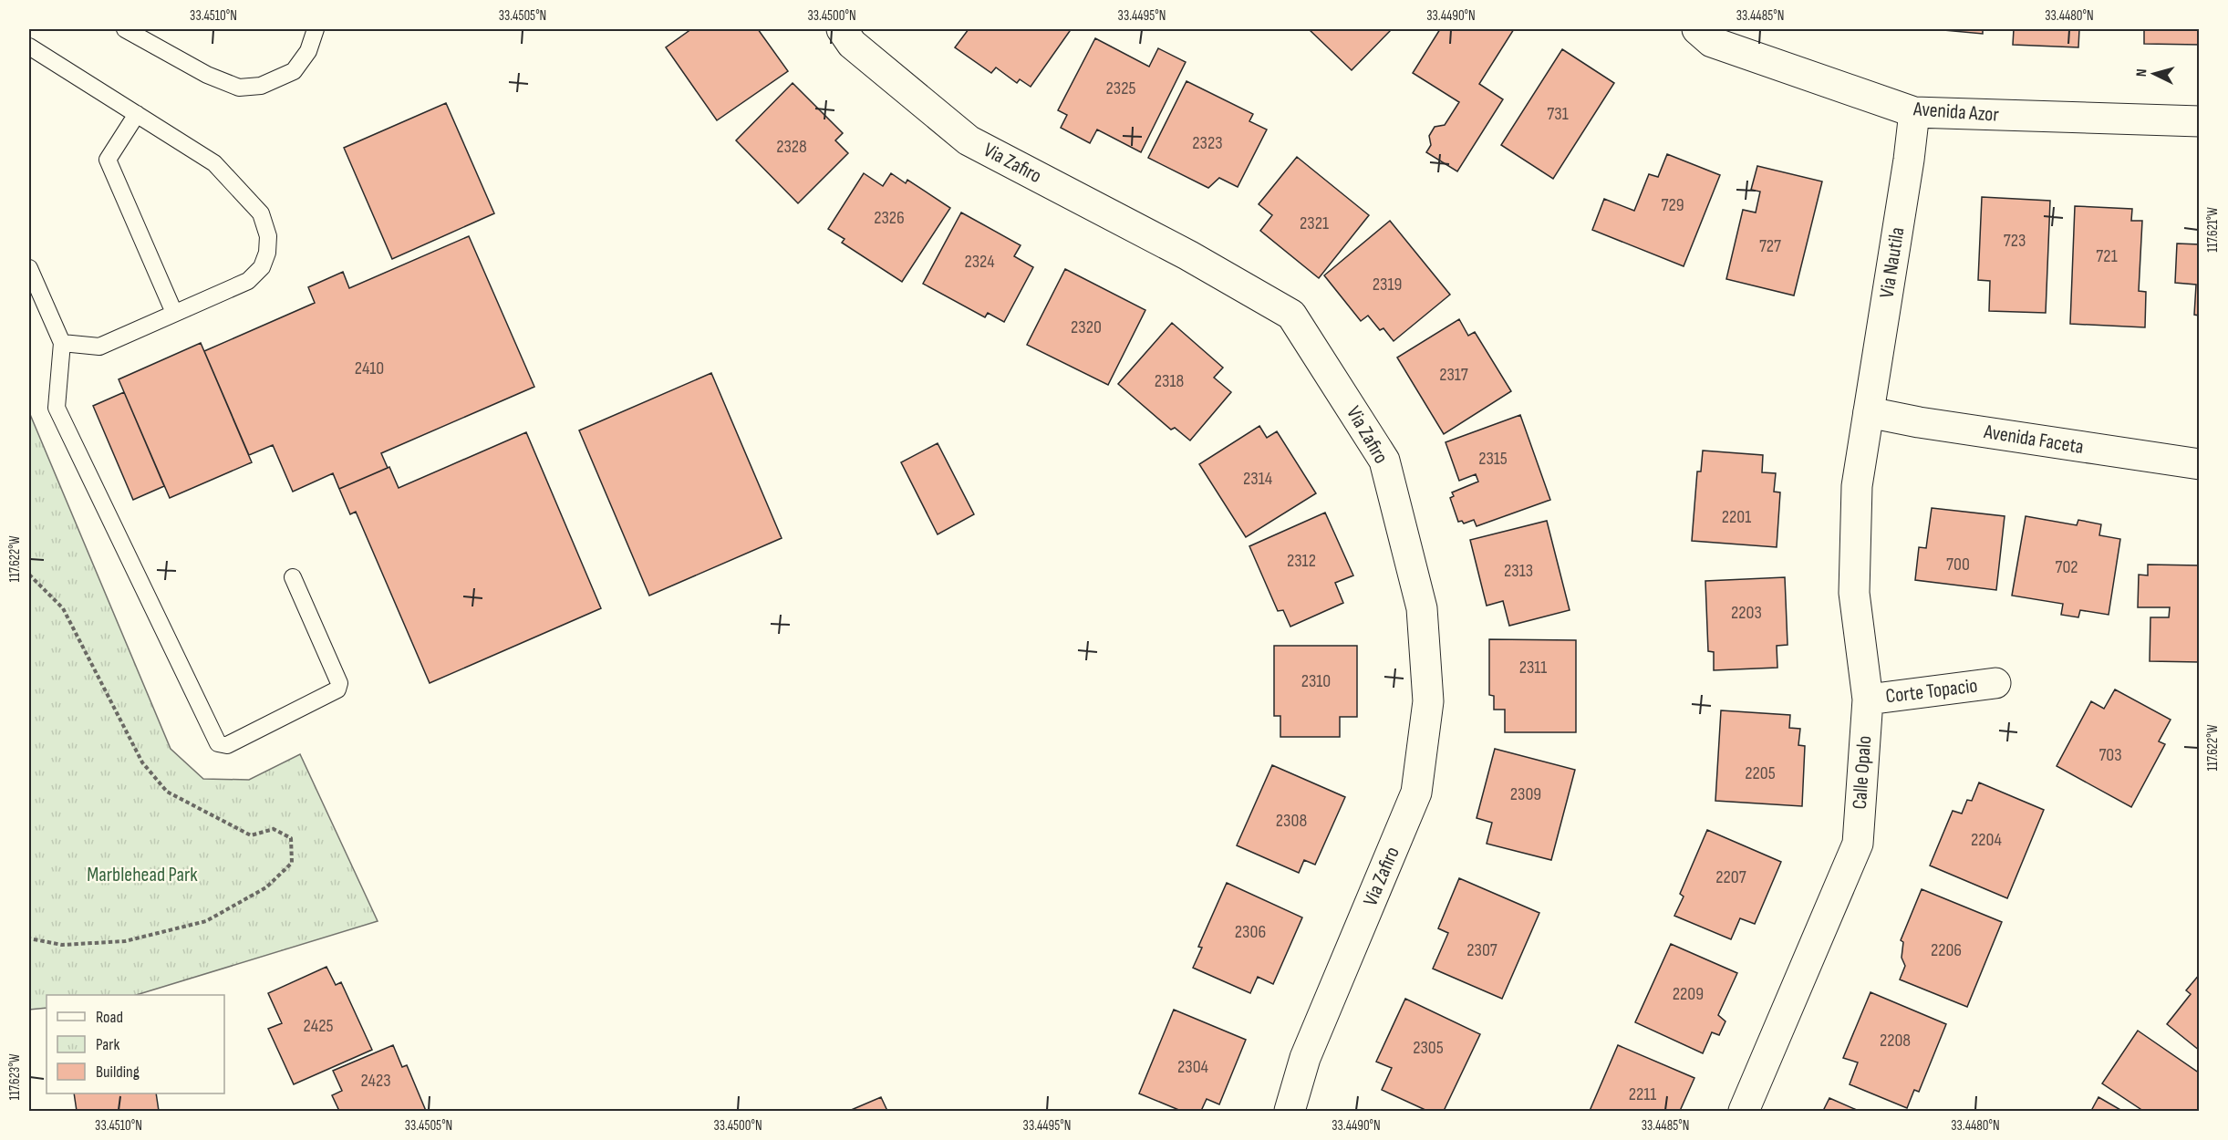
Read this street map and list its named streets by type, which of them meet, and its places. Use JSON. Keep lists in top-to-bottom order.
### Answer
{
  "streets": {
    "street": [
      "Avenida Azor",
      "Via Zafiro",
      "Via Nautila",
      "Avenida Faceta",
      "Corte Topacio",
      "Calle Opalo"
    ]
  },
  "crossings": [
    ["Avenida Azor", "Via Nautila"],
    ["Via Nautila", "Avenida Faceta"],
    ["Via Nautila", "Calle Opalo"],
    ["Avenida Faceta", "Calle Opalo"],
    ["Corte Topacio", "Calle Opalo"]
  ],
  "parks": ["Marblehead Park"],
  "house_numbers": [
    "2325",
    "731",
    "2323",
    "2328",
    "729",
    "2326",
    "2321",
    "723",
    "727",
    "721",
    "2324",
    "2319",
    "2320",
    "2410",
    "2317",
    "2318",
    "2315",
    "2314",
    "2201",
    "2312",
    "700",
    "702",
    "2313",
    "2203",
    "2311",
    "2310",
    "703",
    "2205",
    "2309",
    "2308",
    "2204",
    "2207",
    "2306",
    "2307",
    "2206",
    "2209",
    "2425",
    "2208",
    "2305",
    "2304",
    "2423",
    "2211"
  ],
  "legend": ["Road", "Park", "Building"],
  "north": "left",
  "coordinates": [
    "33.4510°N",
    "33.4505°N",
    "33.4500°N",
    "33.4495°N",
    "33.4490°N",
    "33.4485°N",
    "33.4480°N",
    "117.621°W",
    "117.622°W",
    "117.623°W"
  ]
}
